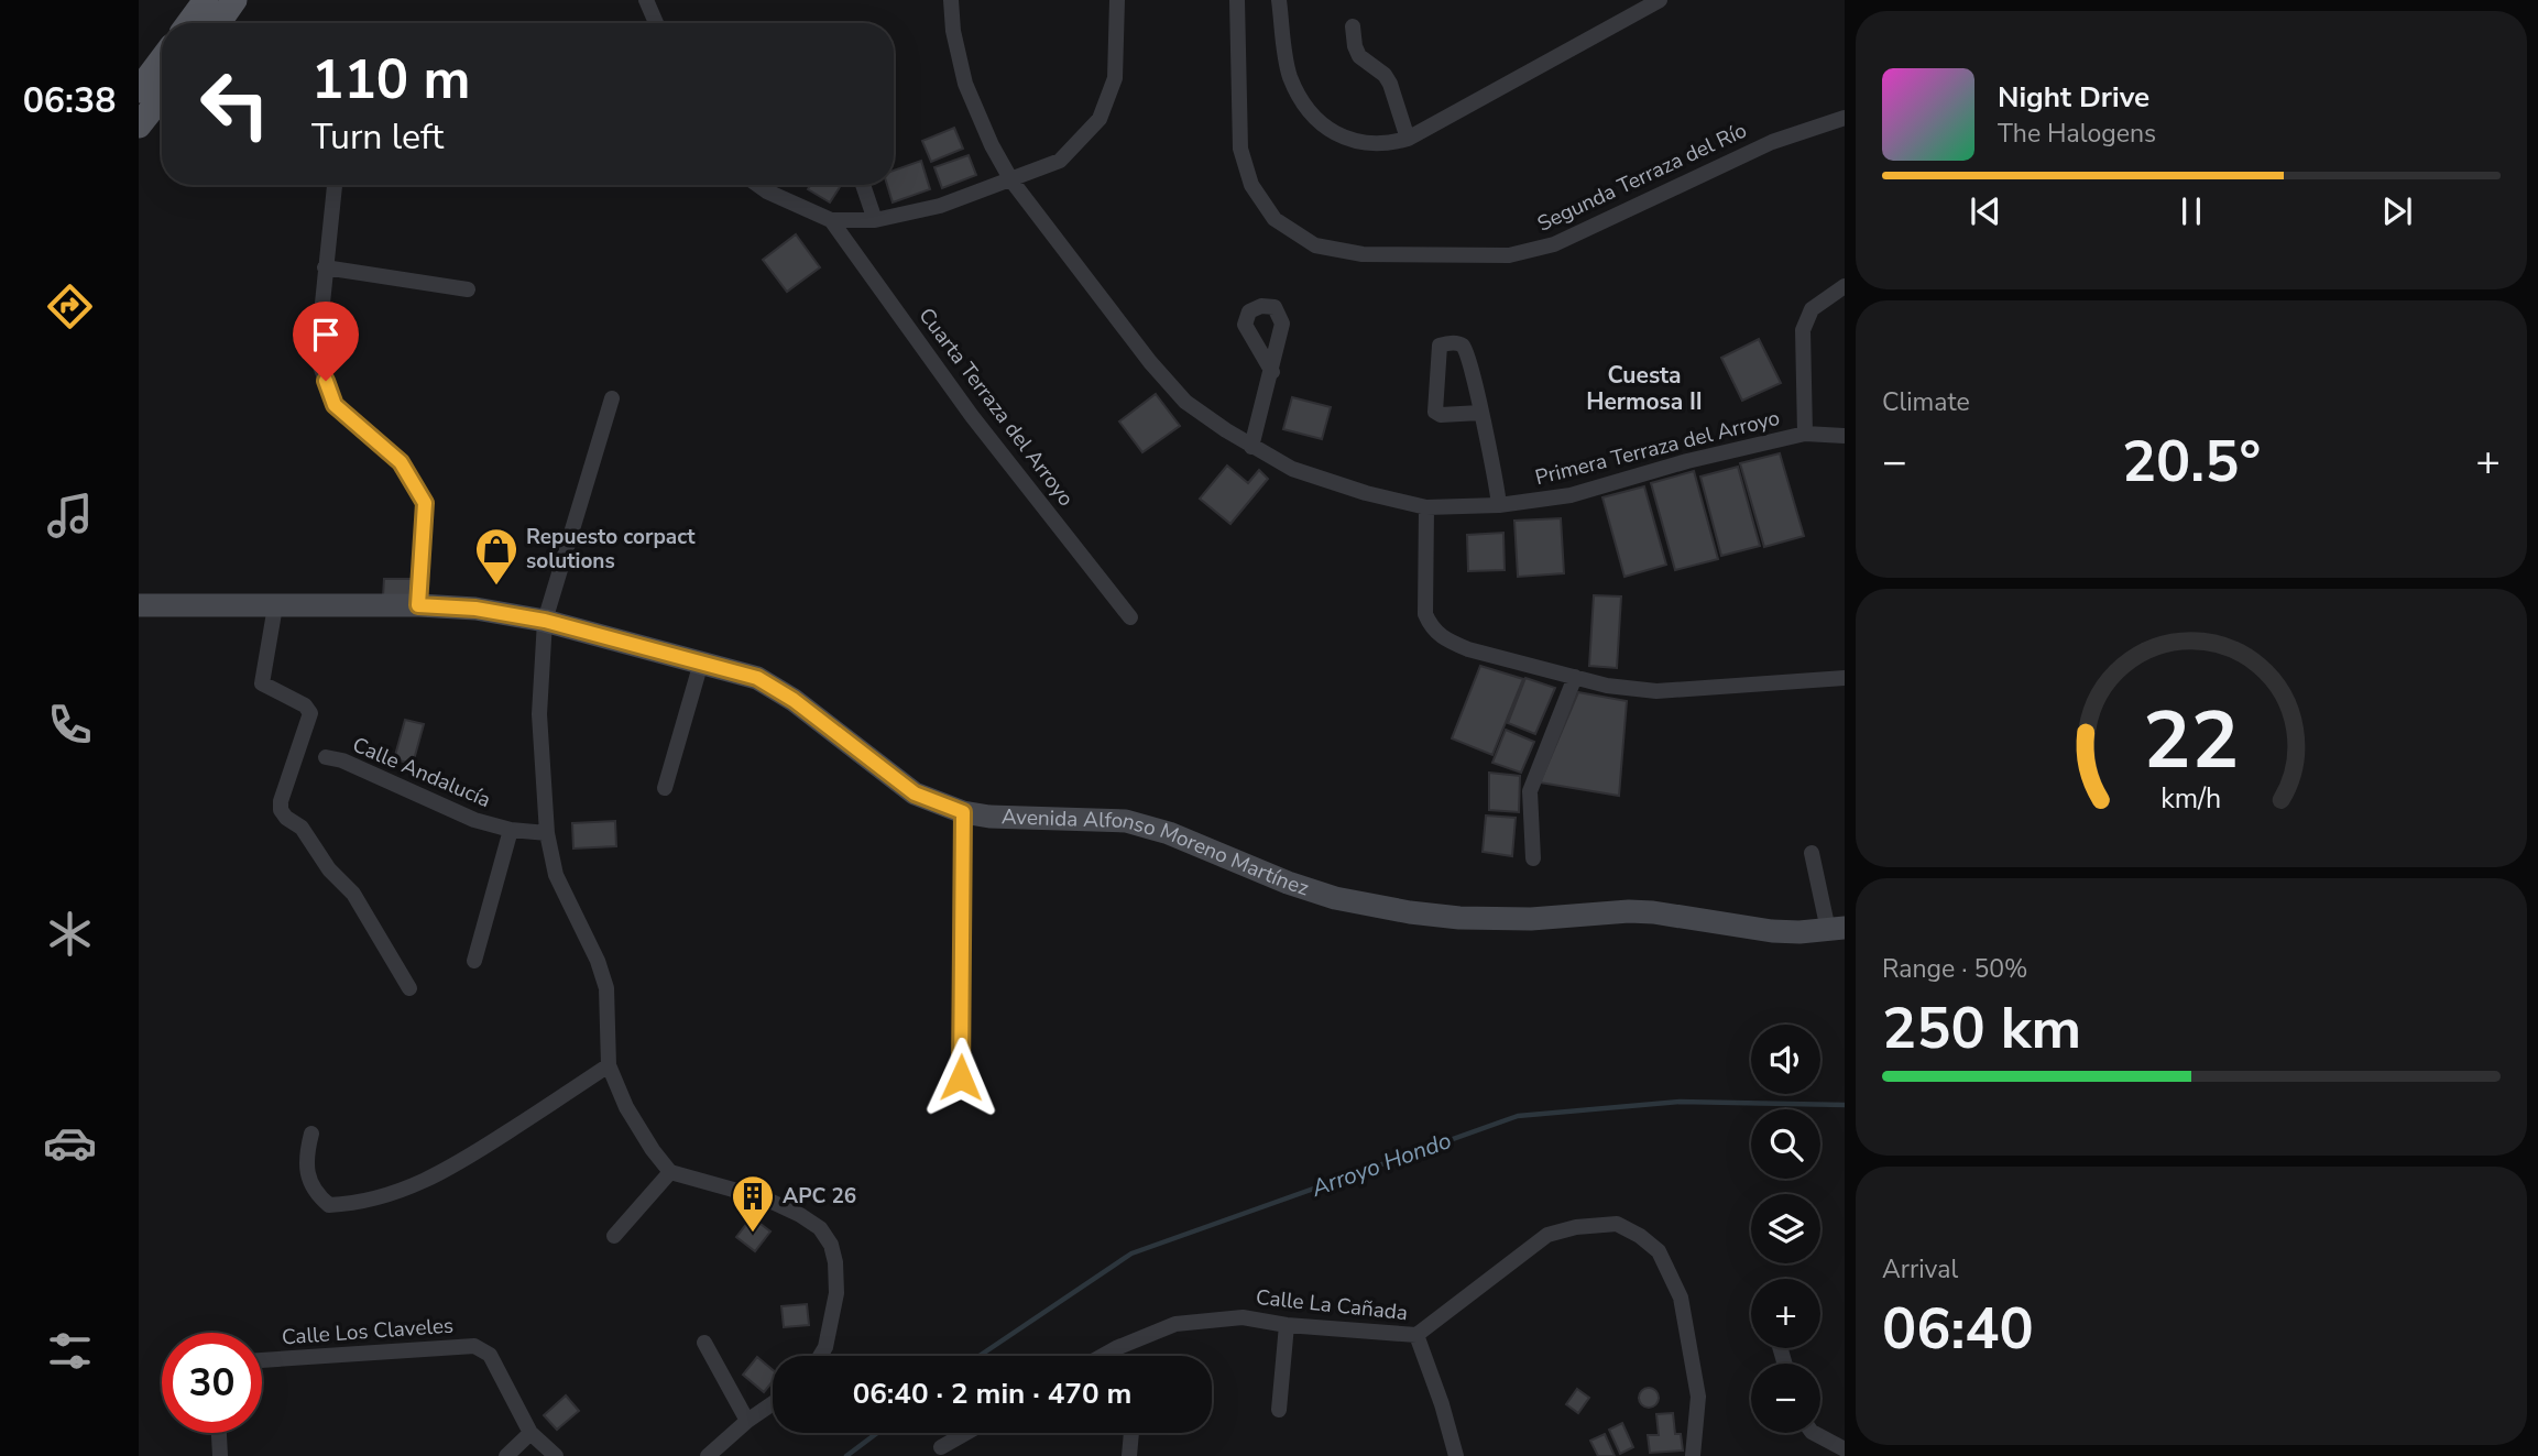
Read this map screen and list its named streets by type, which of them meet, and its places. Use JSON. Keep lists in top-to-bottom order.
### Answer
{
  "streets": {
    "main road": ["Avenida Alfonso Moreno Martínez"],
    "street": [
      "Segunda Terraza del Río",
      "Cuarta Terraza del Arroyo",
      "Primera Terraza del Arroyo",
      "Calle Andalucía",
      "Calle La Cañada",
      "Calle Los Claveles"
    ]
  },
  "districts": ["Cuesta Hermosa II"],
  "water": ["Arroyo Hondo"],
  "places": {
    "shop": ["Repuesto corpact solutions"],
    "building": ["APC 26"]
  },
  "page": {
    "tabs": "06:38",
    "turn": ["110 m", "Turn left"],
    "song": ["Night Drive", "The Halogens"],
    "tile": [
      "Climate",
      ["Range · 50%", "250 km"],
      ["Arrival", "06:40"]
    ],
    "heat": ["−", "20.5°", "+"],
    "map_buttons": ["+", "−"],
    "limit": "30",
    "trip": "06:40 · 2 min · 470 m",
    "gauge": ["22", "km/h"]
  }
}
